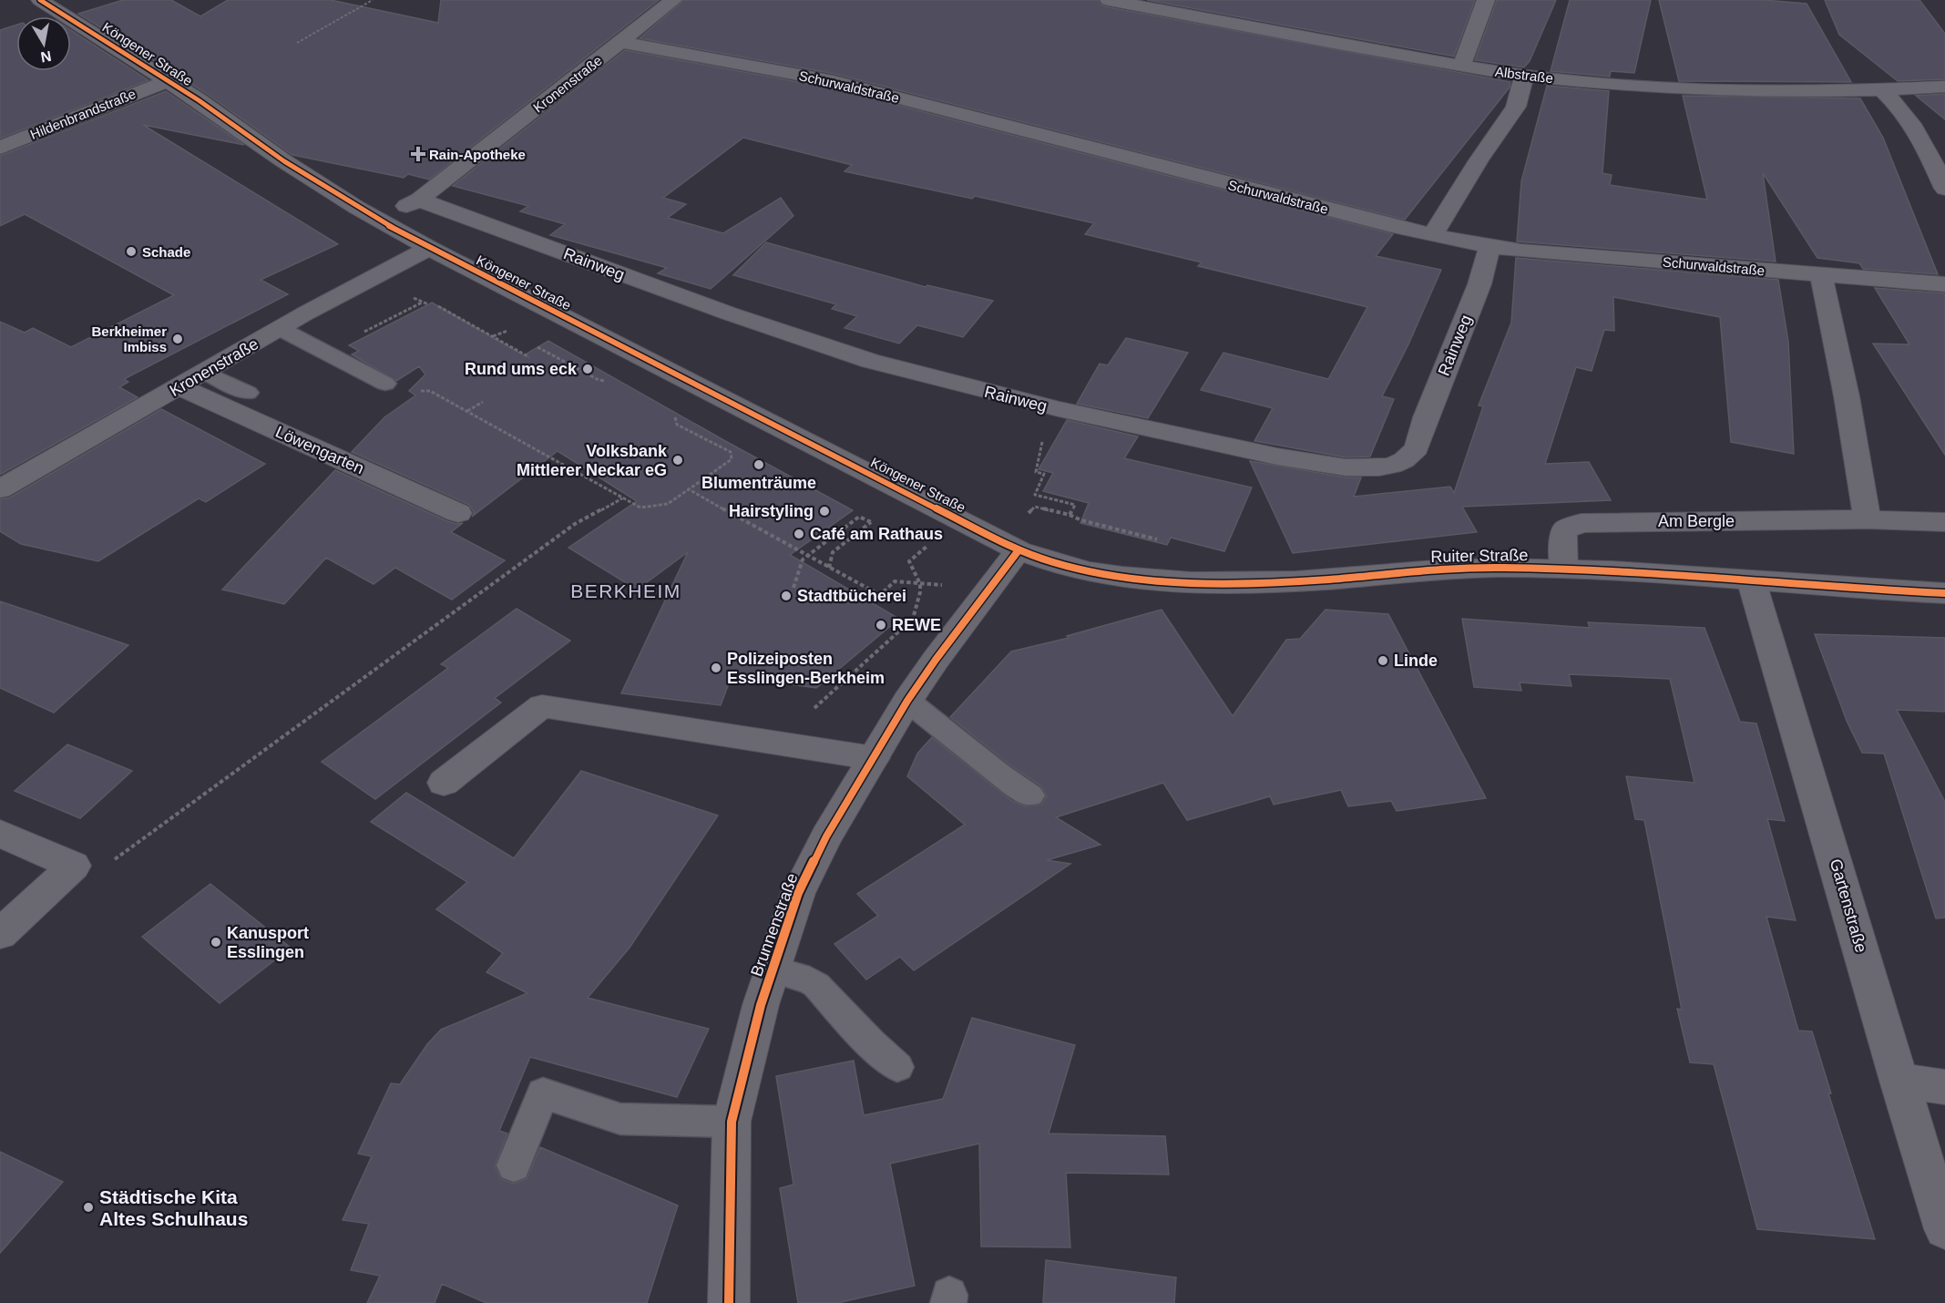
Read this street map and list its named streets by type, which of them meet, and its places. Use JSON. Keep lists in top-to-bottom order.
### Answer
{
  "streets": {
    "street": [
      "Köngener Straße",
      "Albstraße",
      "Kronenstraße",
      "Schurwaldstraße",
      "Hildenbrandstraße",
      "Rainweg",
      "Löwengarten",
      "Am Bergle",
      "Ruiter Straße",
      "Gartenstraße",
      "Brunnenstraße"
    ]
  },
  "crossings": [
    ["Köngener Straße", "Kronenstraße"],
    ["Köngener Straße", "Hildenbrandstraße"],
    ["Köngener Straße", "Ruiter Straße"],
    ["Köngener Straße", "Brunnenstraße"],
    ["Kronenstraße", "Schurwaldstraße"],
    ["Kronenstraße", "Rainweg"],
    ["Kronenstraße", "Löwengarten"],
    ["Schurwaldstraße", "Rainweg"],
    ["Am Bergle", "Ruiter Straße"],
    ["Ruiter Straße", "Gartenstraße"],
    ["Ruiter Straße", "Brunnenstraße"]
  ],
  "districts": ["BERKHEIM"],
  "places": {
    "health": ["Rain-Apotheke"],
    "other": [
      "Schade",
      "Berkheimer Imbiss",
      "Rund ums eck",
      "Volksbank Mittlerer Neckar eG",
      "Blumenträume",
      "Hairstyling",
      "Café am Rathaus",
      "Stadtbücherei",
      "REWE",
      "Linde",
      "Polizeiposten Esslingen-Berkheim",
      "Kanusport Esslingen",
      "Städtische Kita Altes Schulhaus"
    ]
  },
  "north": "bottom"
}
